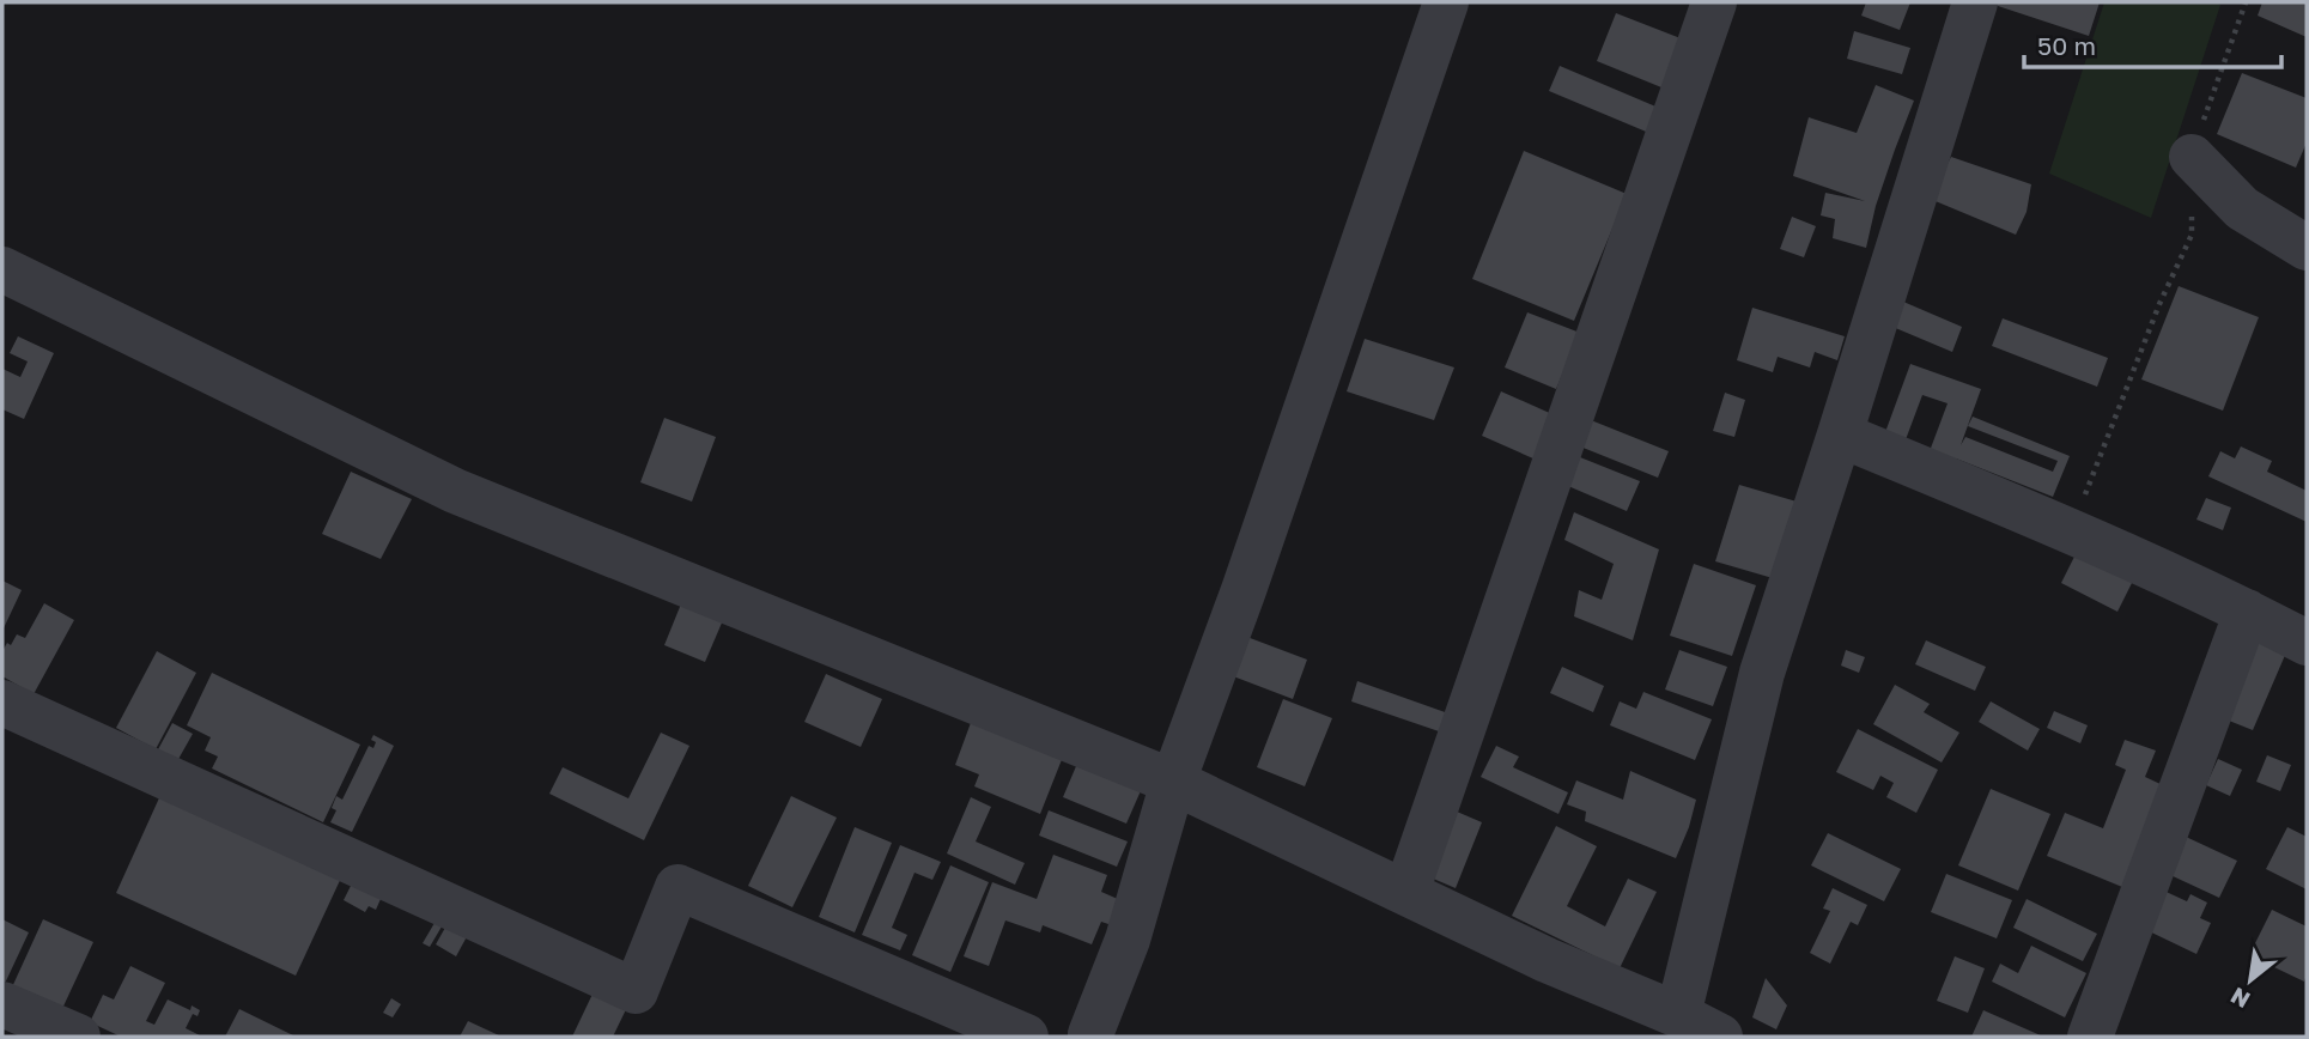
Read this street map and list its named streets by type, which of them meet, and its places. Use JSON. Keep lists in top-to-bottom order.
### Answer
{
  "scale_bar": "50 m",
  "north": "bottom left"
}
